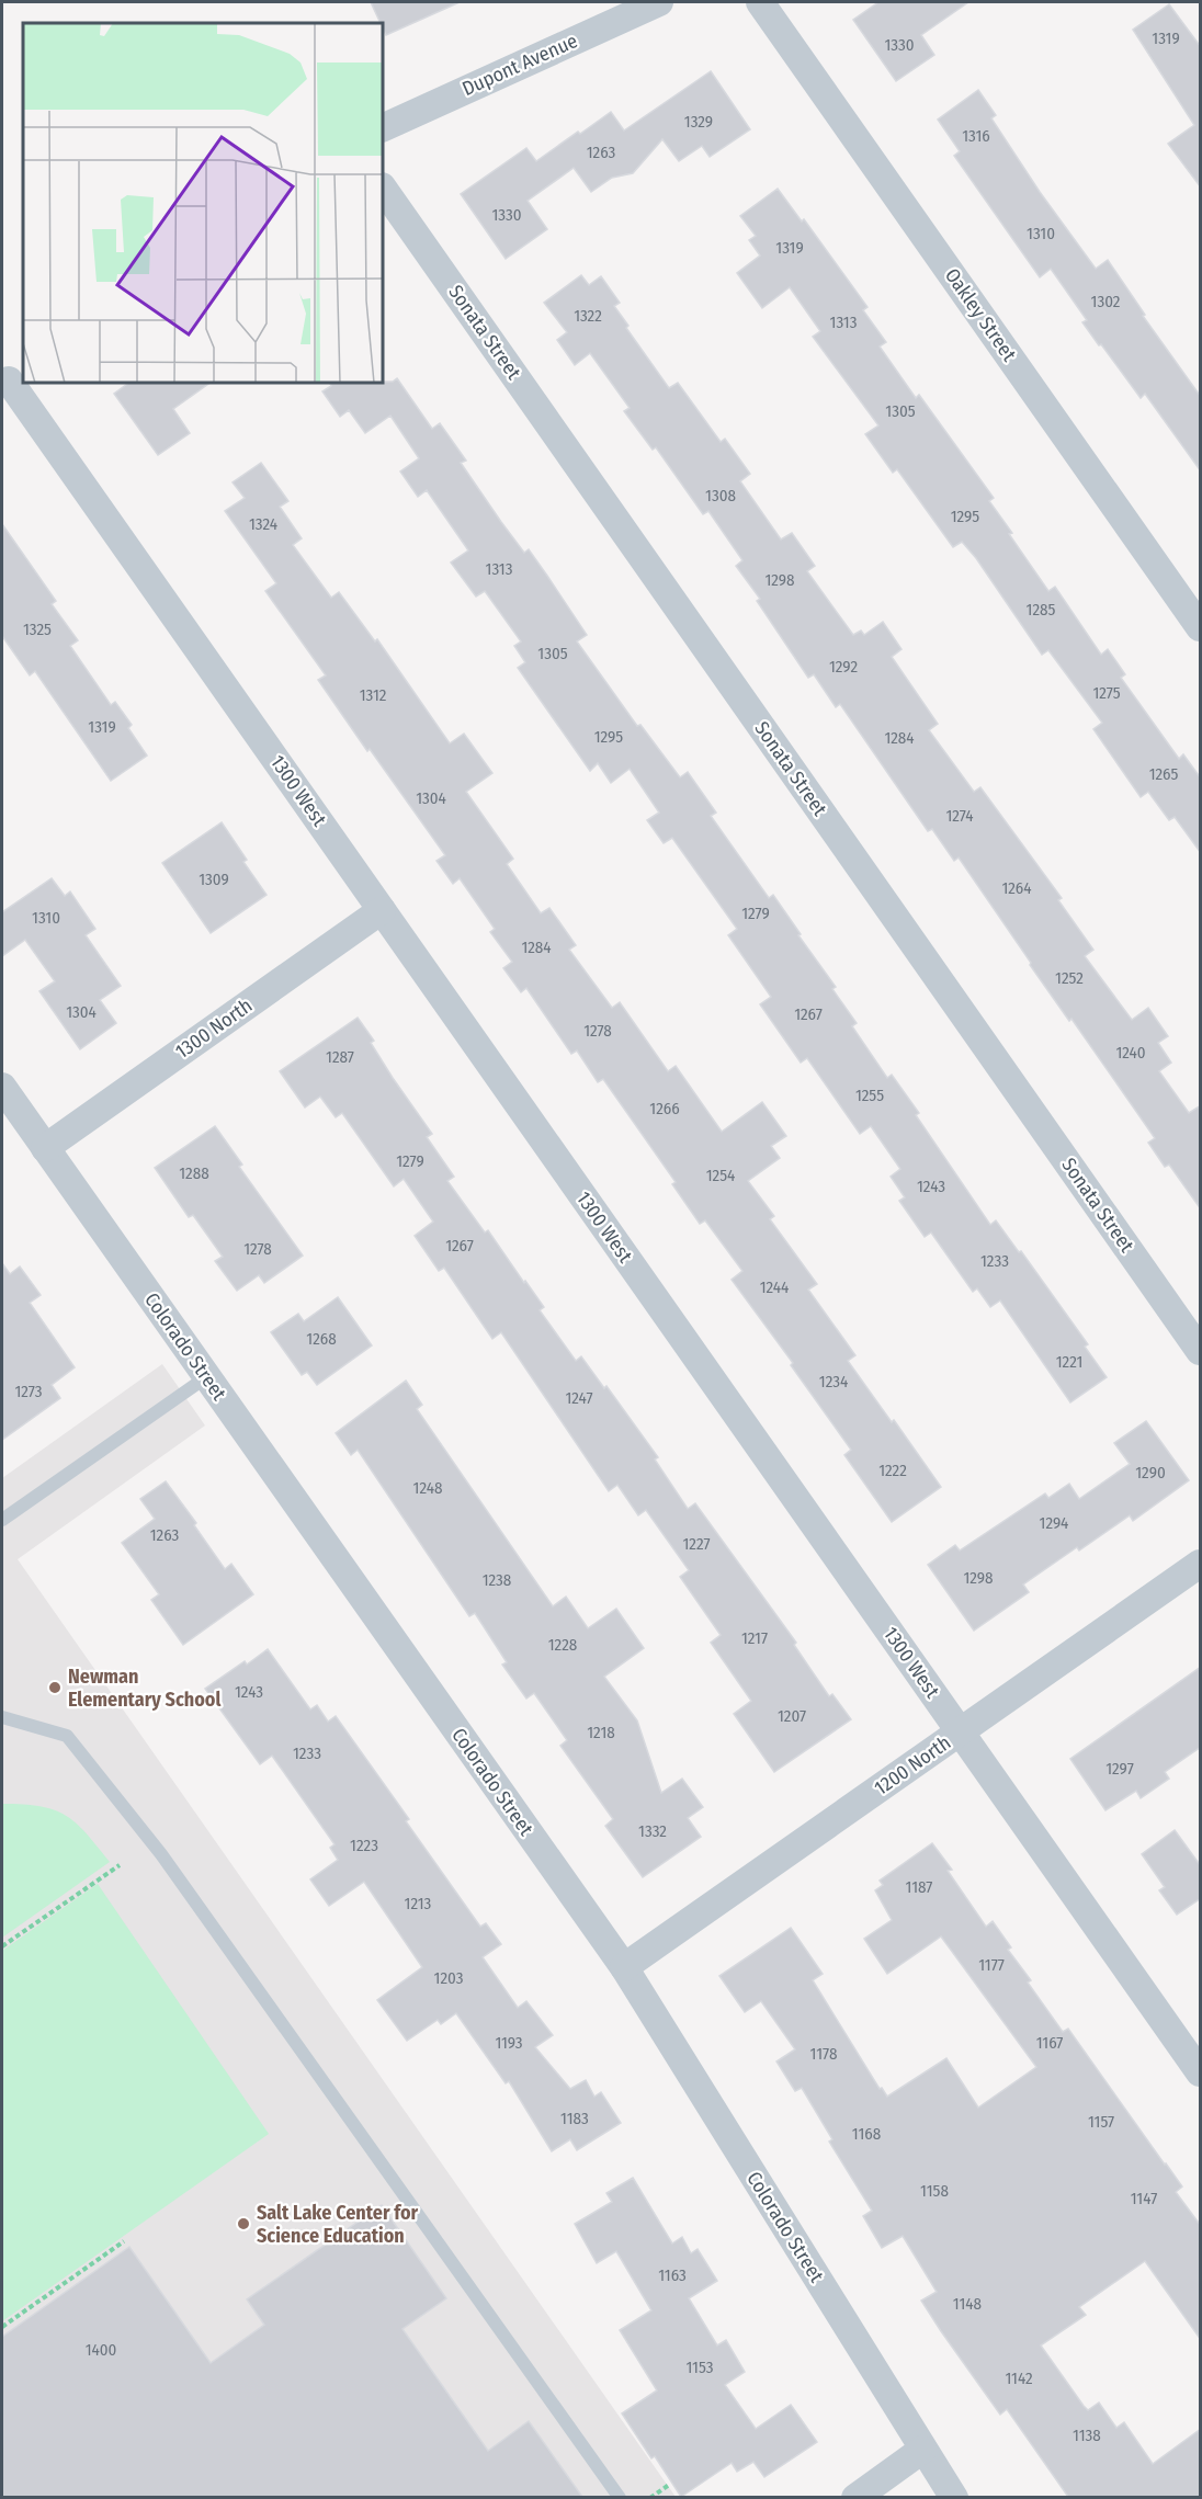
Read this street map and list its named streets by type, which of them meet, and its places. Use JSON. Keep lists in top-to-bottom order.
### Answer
{
  "streets": {
    "street": [
      "Dupont Avenue",
      "Oakley Street",
      "Sonata Street",
      "1300 West",
      "1300 North",
      "Colorado Street",
      "1200 North"
    ]
  },
  "crossings": [
    ["1300 West", "1300 North"],
    ["1300 West", "1200 North"],
    ["1300 North", "Colorado Street"],
    ["Colorado Street", "1200 North"]
  ],
  "places": ["Newman Elementary School", "Salt Lake Center for Science Education"],
  "house_numbers": [
    "1319",
    "1330",
    "1329",
    "1316",
    "1263",
    "1330",
    "1310",
    "1319",
    "1302",
    "1322",
    "1313",
    "1305",
    "1308",
    "1295",
    "1324",
    "1313",
    "1298",
    "1285",
    "1325",
    "1305",
    "1292",
    "1275",
    "1312",
    "1319",
    "1295",
    "1284",
    "1265",
    "1304",
    "1274",
    "1309",
    "1264",
    "1279",
    "1310",
    "1284",
    "1252",
    "1304",
    "1267",
    "1278",
    "1240",
    "1287",
    "1255",
    "1266",
    "1279",
    "1288",
    "1254",
    "1243",
    "1267",
    "1278",
    "1233",
    "1244",
    "1268",
    "1221",
    "1234",
    "1273",
    "1247",
    "1222",
    "1290",
    "1248",
    "1294",
    "1263",
    "1227",
    "1298",
    "1238",
    "1217",
    "1228",
    "1243",
    "1207",
    "1218",
    "1233",
    "1297",
    "1332",
    "1223",
    "1187",
    "1213",
    "1177",
    "1203",
    "1193",
    "1167",
    "1178",
    "1183",
    "1157",
    "1168",
    "1158",
    "1147",
    "1163",
    "1148",
    "1400",
    "1153",
    "1142",
    "1138"
  ]
}
